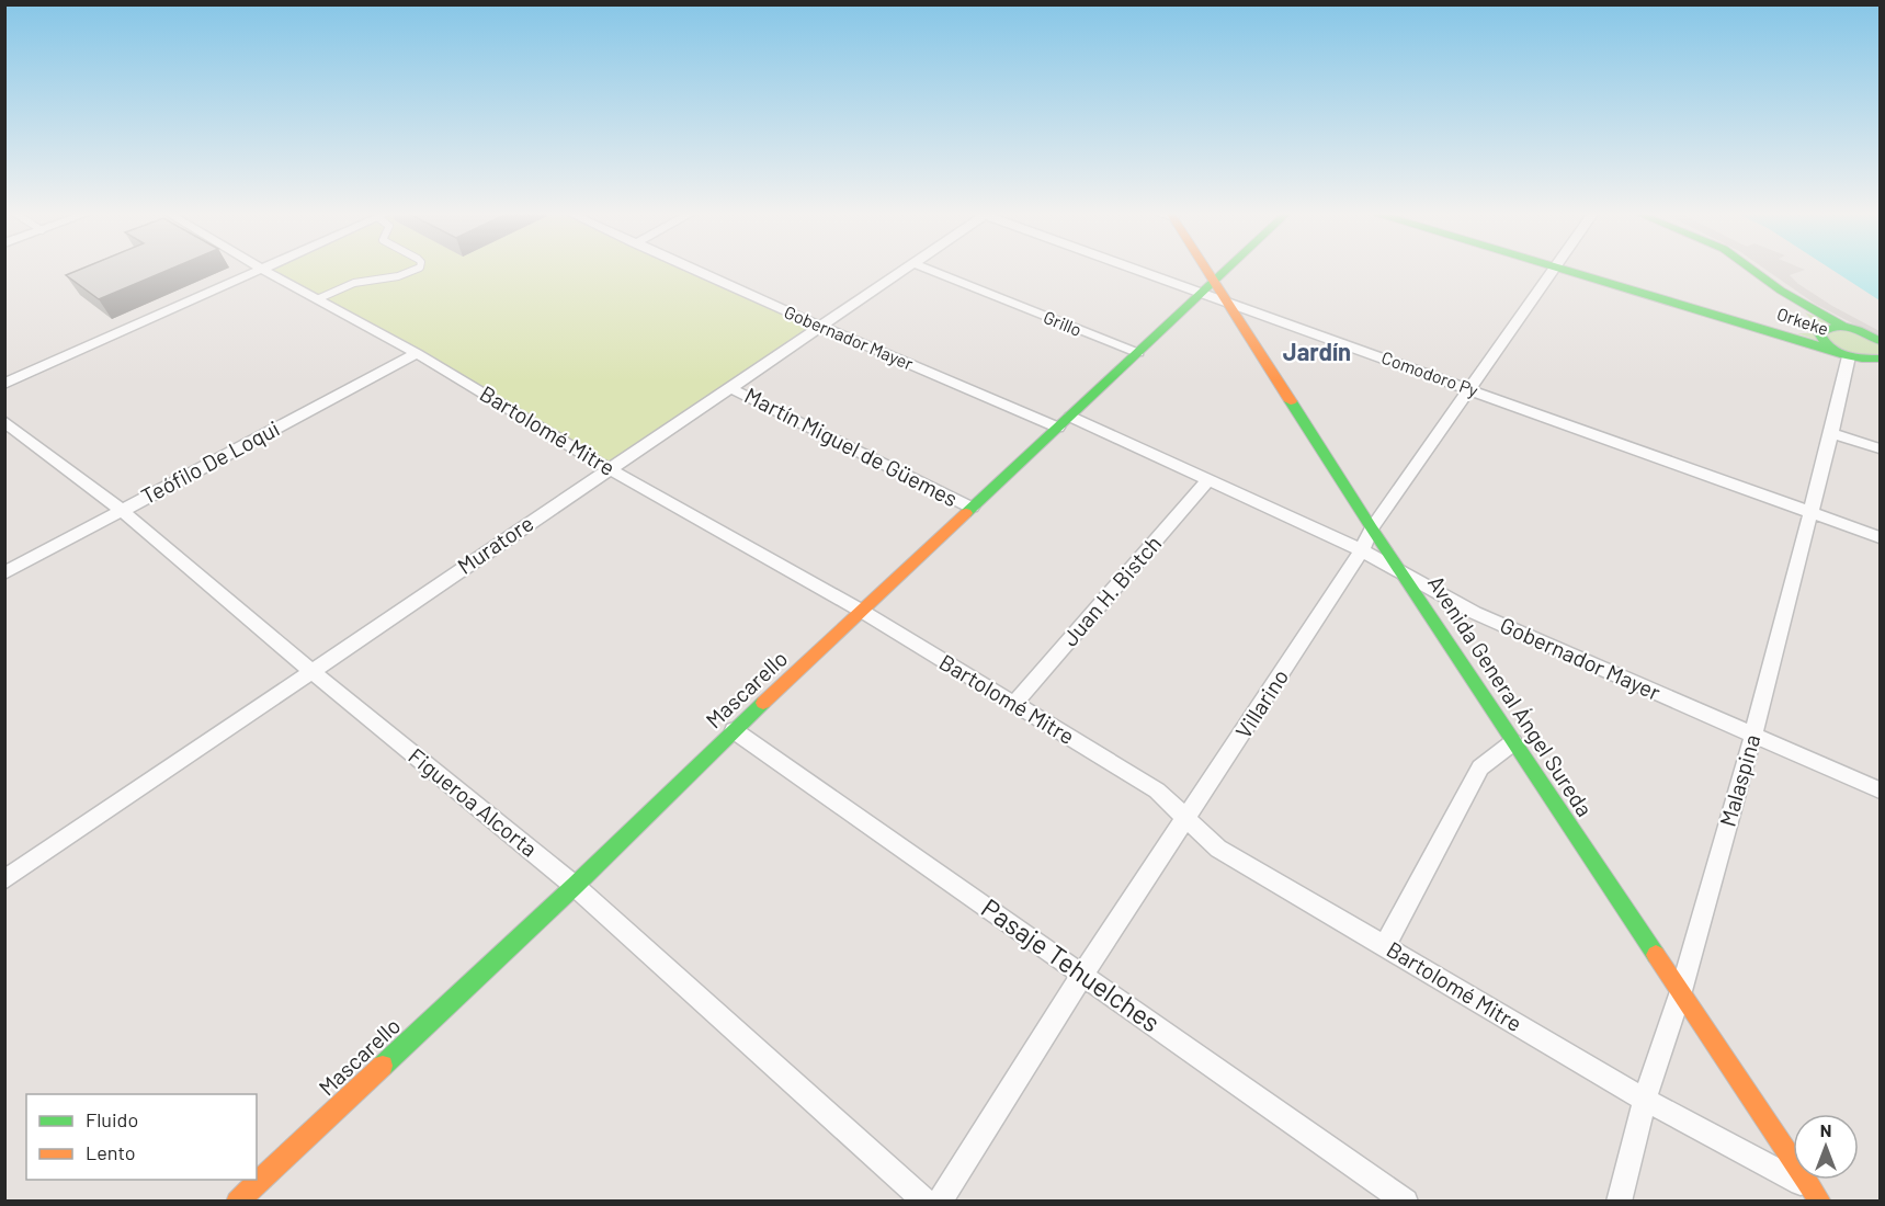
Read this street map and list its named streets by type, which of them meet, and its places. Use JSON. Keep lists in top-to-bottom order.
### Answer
{
  "streets": {
    "main road": ["Orkeke", "Mascarello", "Avenida General Ángel Sureda"],
    "street": [
      "Grillo",
      "Gobernador Mayer",
      "Comodoro Py",
      "Bartolomé Mitre",
      "Martín Miguel de Güemes",
      "Teófilo De Loqui",
      "Muratore",
      "Juan H. Bistch",
      "Villarino",
      "Malaspina",
      "Figueroa Alcorta",
      "Pasaje Tehuelches"
    ]
  },
  "crossings": [
    ["Orkeke", "Malaspina"],
    ["Grillo", "Mascarello"],
    ["Gobernador Mayer", "Muratore"],
    ["Gobernador Mayer", "Juan H. Bistch"],
    ["Gobernador Mayer", "Mascarello"],
    ["Gobernador Mayer", "Avenida General Ángel Sureda"],
    ["Gobernador Mayer", "Villarino"],
    ["Gobernador Mayer", "Malaspina"],
    ["Comodoro Py", "Mascarello"],
    ["Comodoro Py", "Avenida General Ángel Sureda"],
    ["Comodoro Py", "Villarino"],
    ["Comodoro Py", "Malaspina"],
    ["Bartolomé Mitre", "Teófilo De Loqui"],
    ["Bartolomé Mitre", "Muratore"],
    ["Bartolomé Mitre", "Juan H. Bistch"],
    ["Bartolomé Mitre", "Mascarello"],
    ["Bartolomé Mitre", "Avenida General Ángel Sureda"],
    ["Bartolomé Mitre", "Villarino"],
    ["Bartolomé Mitre", "Malaspina"],
    ["Martín Miguel de Güemes", "Muratore"],
    ["Martín Miguel de Güemes", "Mascarello"],
    ["Teófilo De Loqui", "Figueroa Alcorta"],
    ["Muratore", "Figueroa Alcorta"],
    ["Mascarello", "Avenida General Ángel Sureda"],
    ["Mascarello", "Figueroa Alcorta"],
    ["Mascarello", "Pasaje Tehuelches"],
    ["Avenida General Ángel Sureda", "Villarino"],
    ["Avenida General Ángel Sureda", "Malaspina"],
    ["Villarino", "Pasaje Tehuelches"]
  ],
  "districts": ["Jardín"],
  "legend": ["Fluido", "Lento"],
  "north": "top"
}
